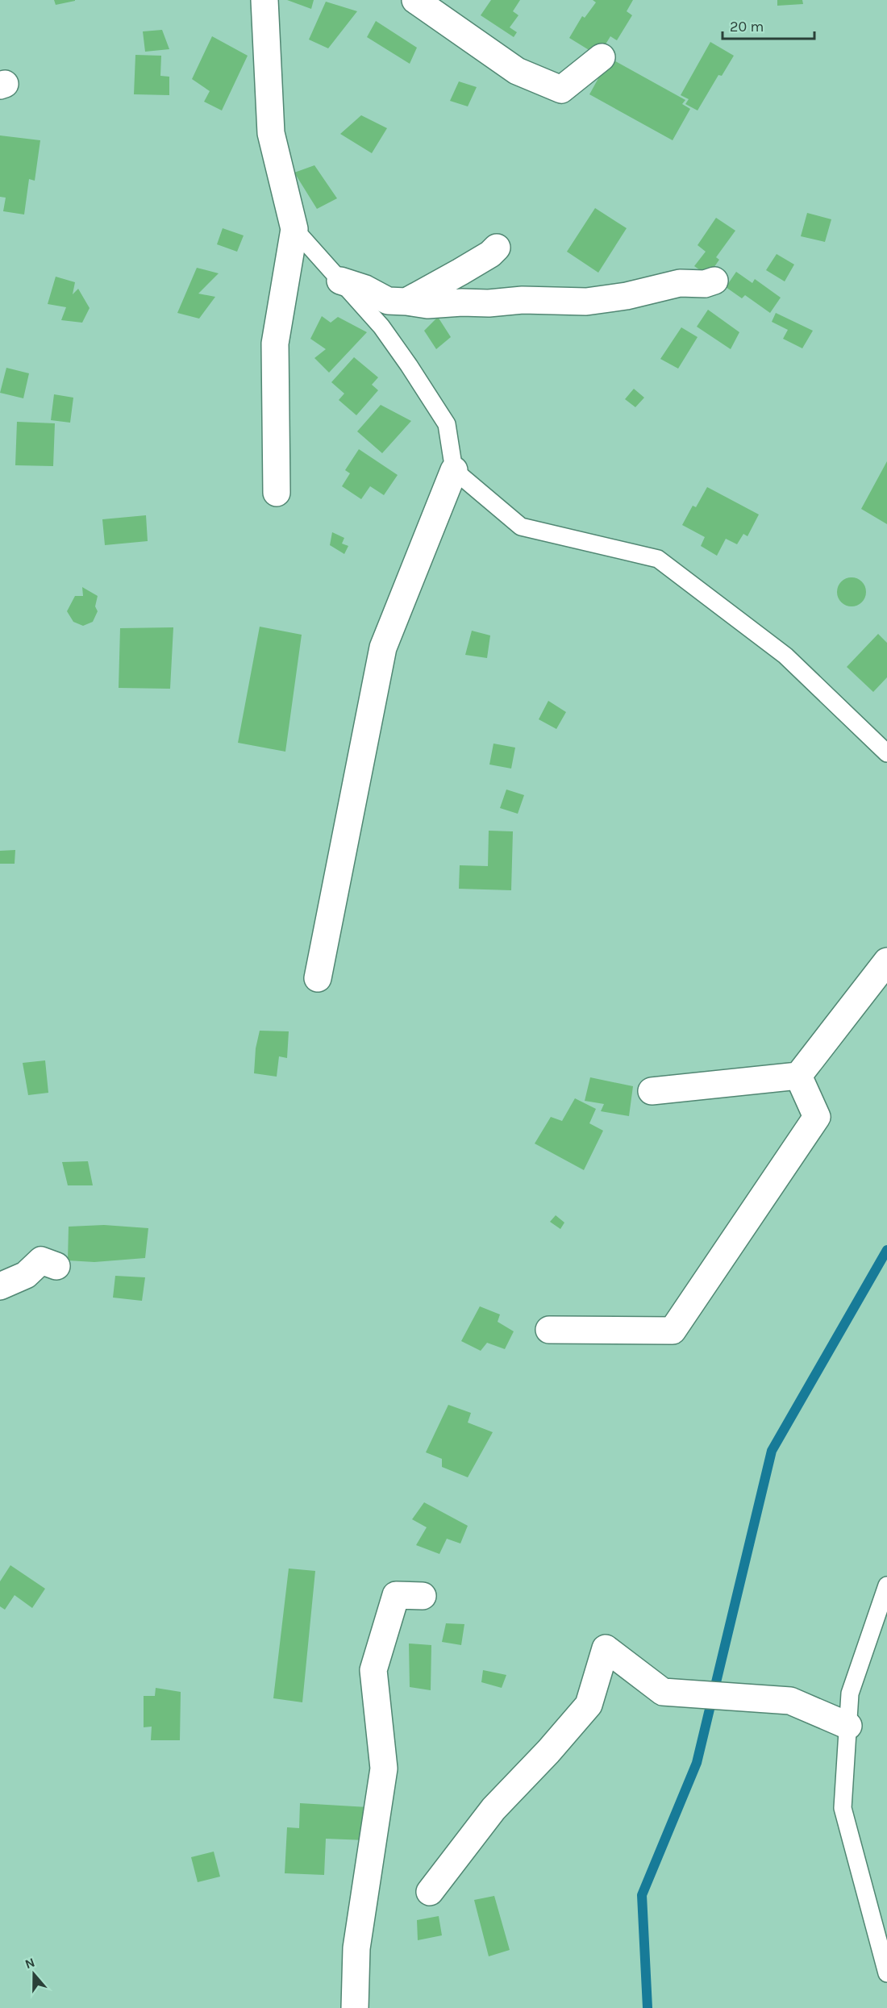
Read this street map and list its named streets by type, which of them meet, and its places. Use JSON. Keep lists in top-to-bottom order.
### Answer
{
  "scale_bar": "20 m",
  "north": "top"
}
